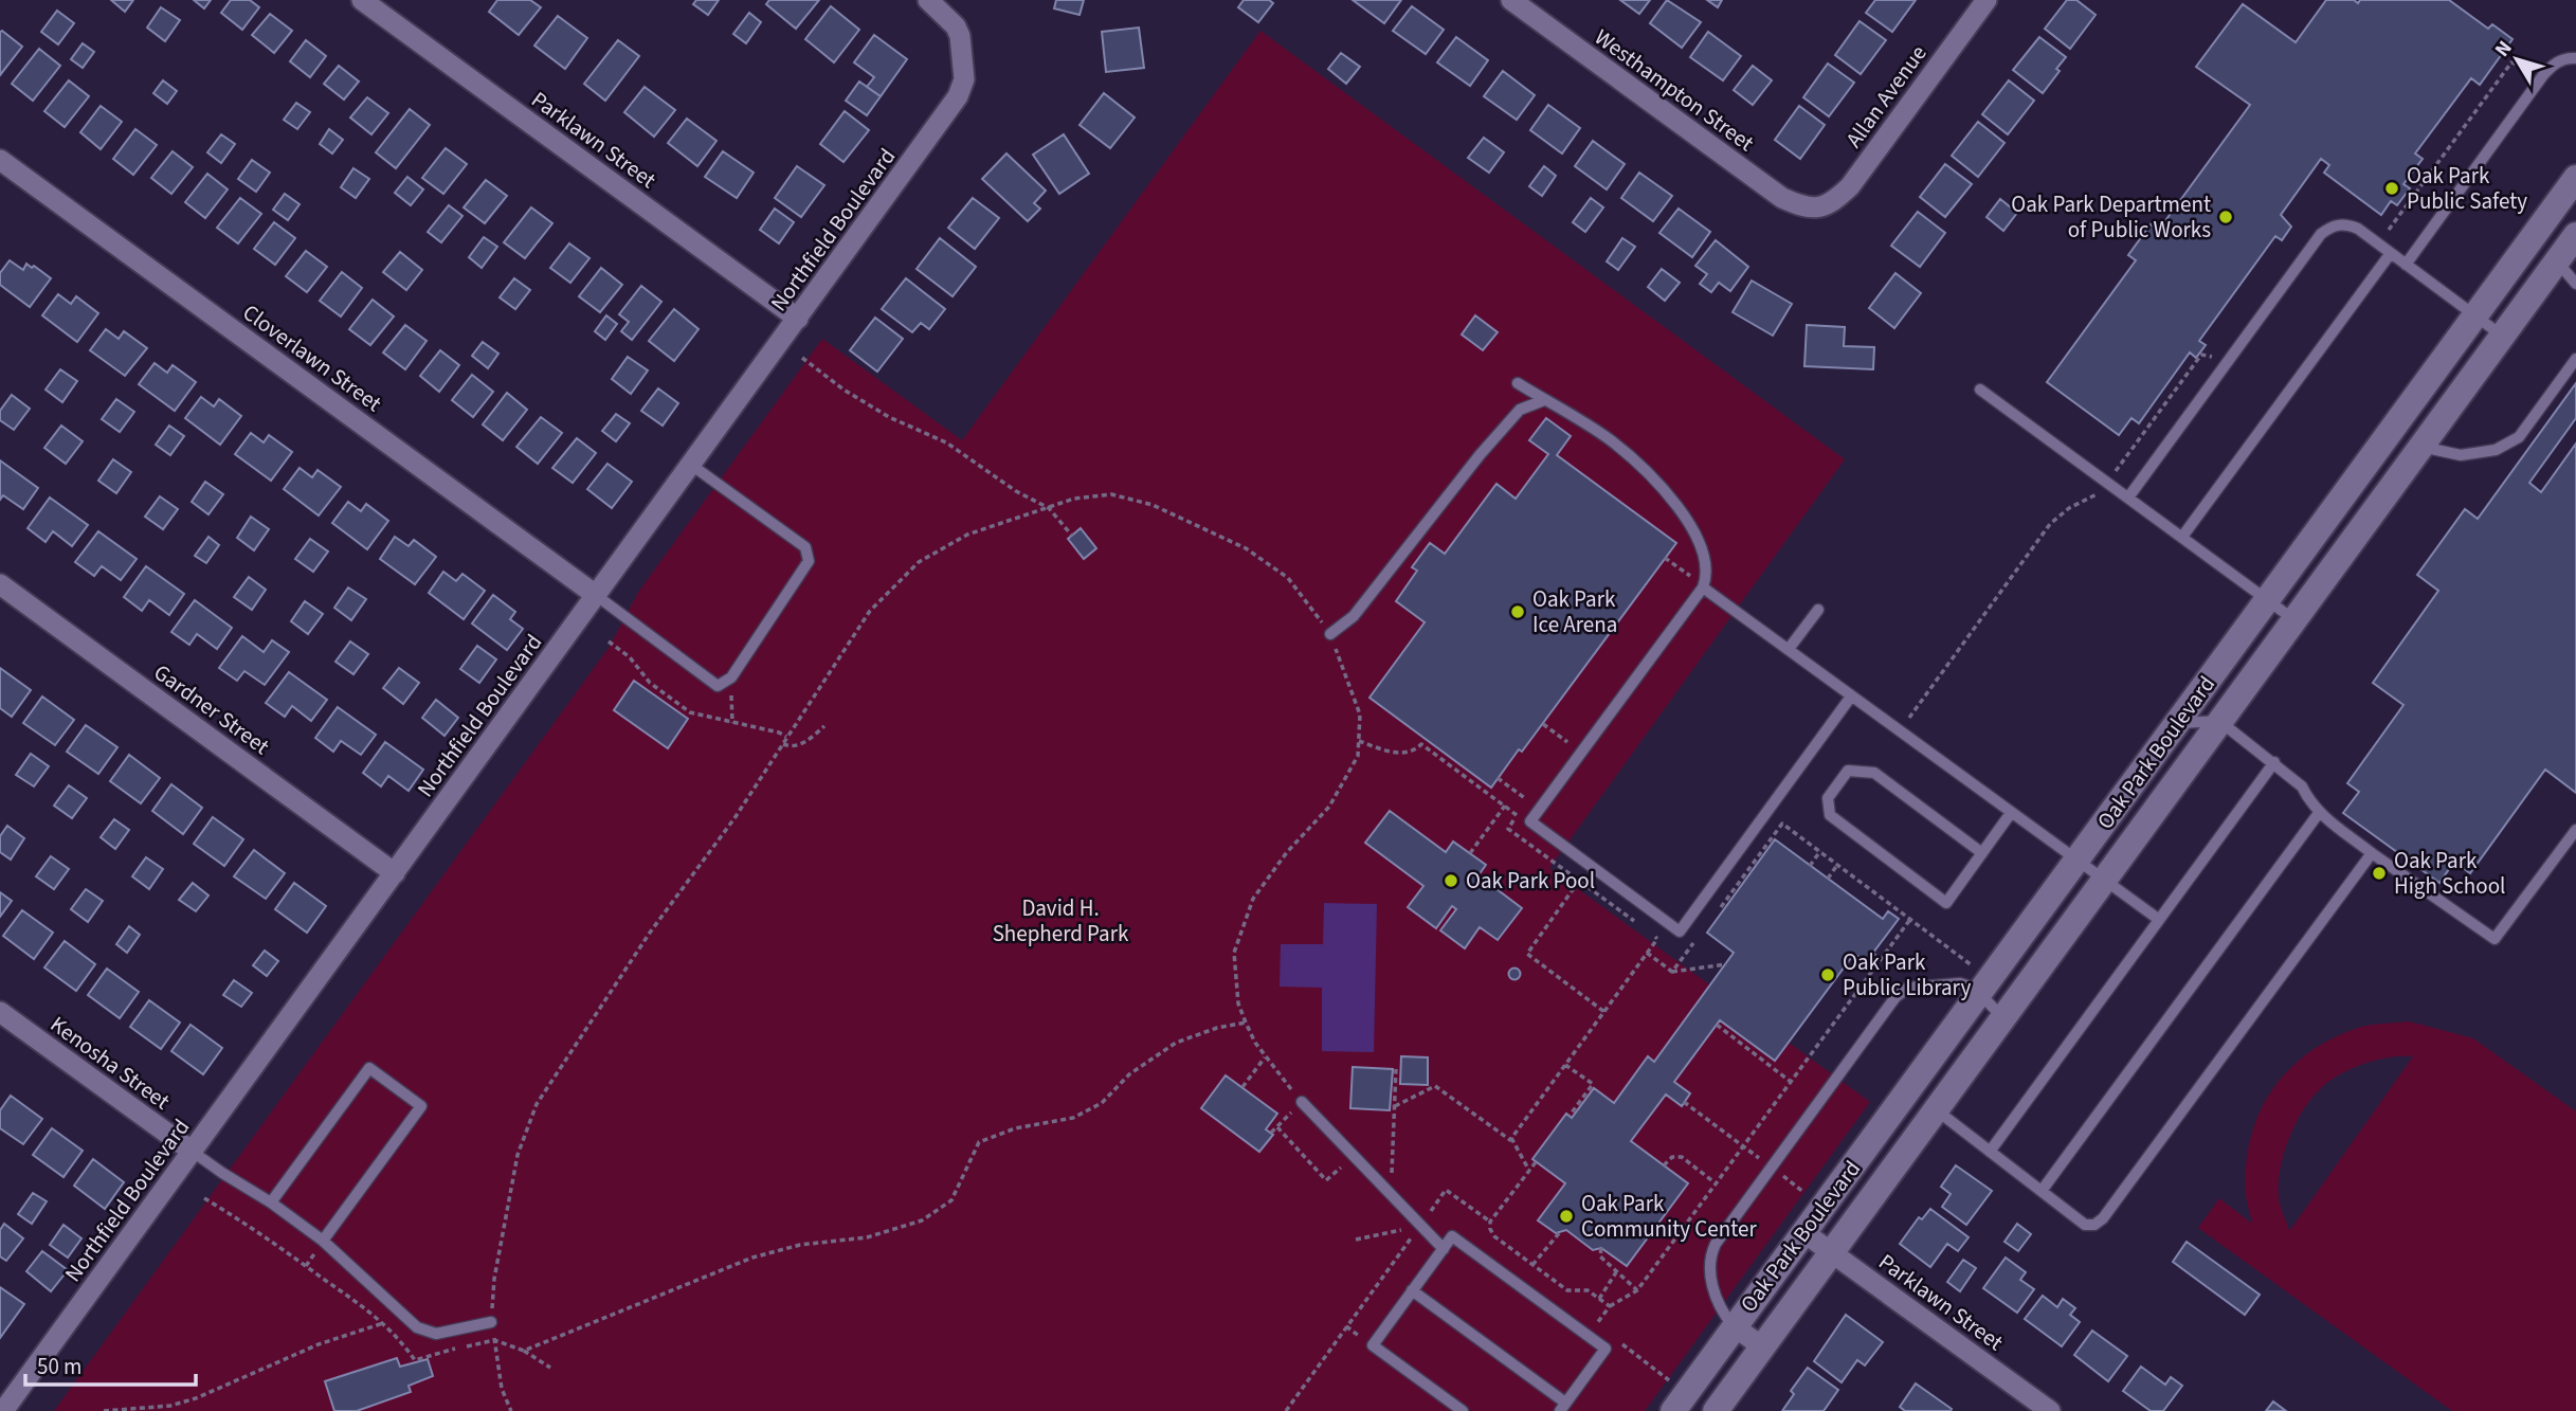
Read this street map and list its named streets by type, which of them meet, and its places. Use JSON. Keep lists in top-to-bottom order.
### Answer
{
  "streets": {
    "street": [
      "Westhampton Street",
      "Allan Avenue",
      "Parklawn Street",
      "Northfield Boulevard",
      "Cloverlawn Street",
      "Gardner Street",
      "Oak Park Boulevard",
      "Kenosha Street"
    ]
  },
  "crossings": [
    ["Westhampton Street", "Allan Avenue"],
    ["Parklawn Street", "Northfield Boulevard"],
    ["Parklawn Street", "Oak Park Boulevard"],
    ["Northfield Boulevard", "Cloverlawn Street"],
    ["Northfield Boulevard", "Gardner Street"],
    ["Northfield Boulevard", "Kenosha Street"]
  ],
  "parks": ["David H. Shepherd Park"],
  "places": [
    "Oak Park Public Safety",
    "Oak Park Department of Public Works",
    "Oak Park Ice Arena",
    "Oak Park High School",
    "Oak Park Pool",
    "Oak Park Public Library",
    "Oak Park Community Center"
  ],
  "scale_bar": "50 m",
  "north": "top left"
}
